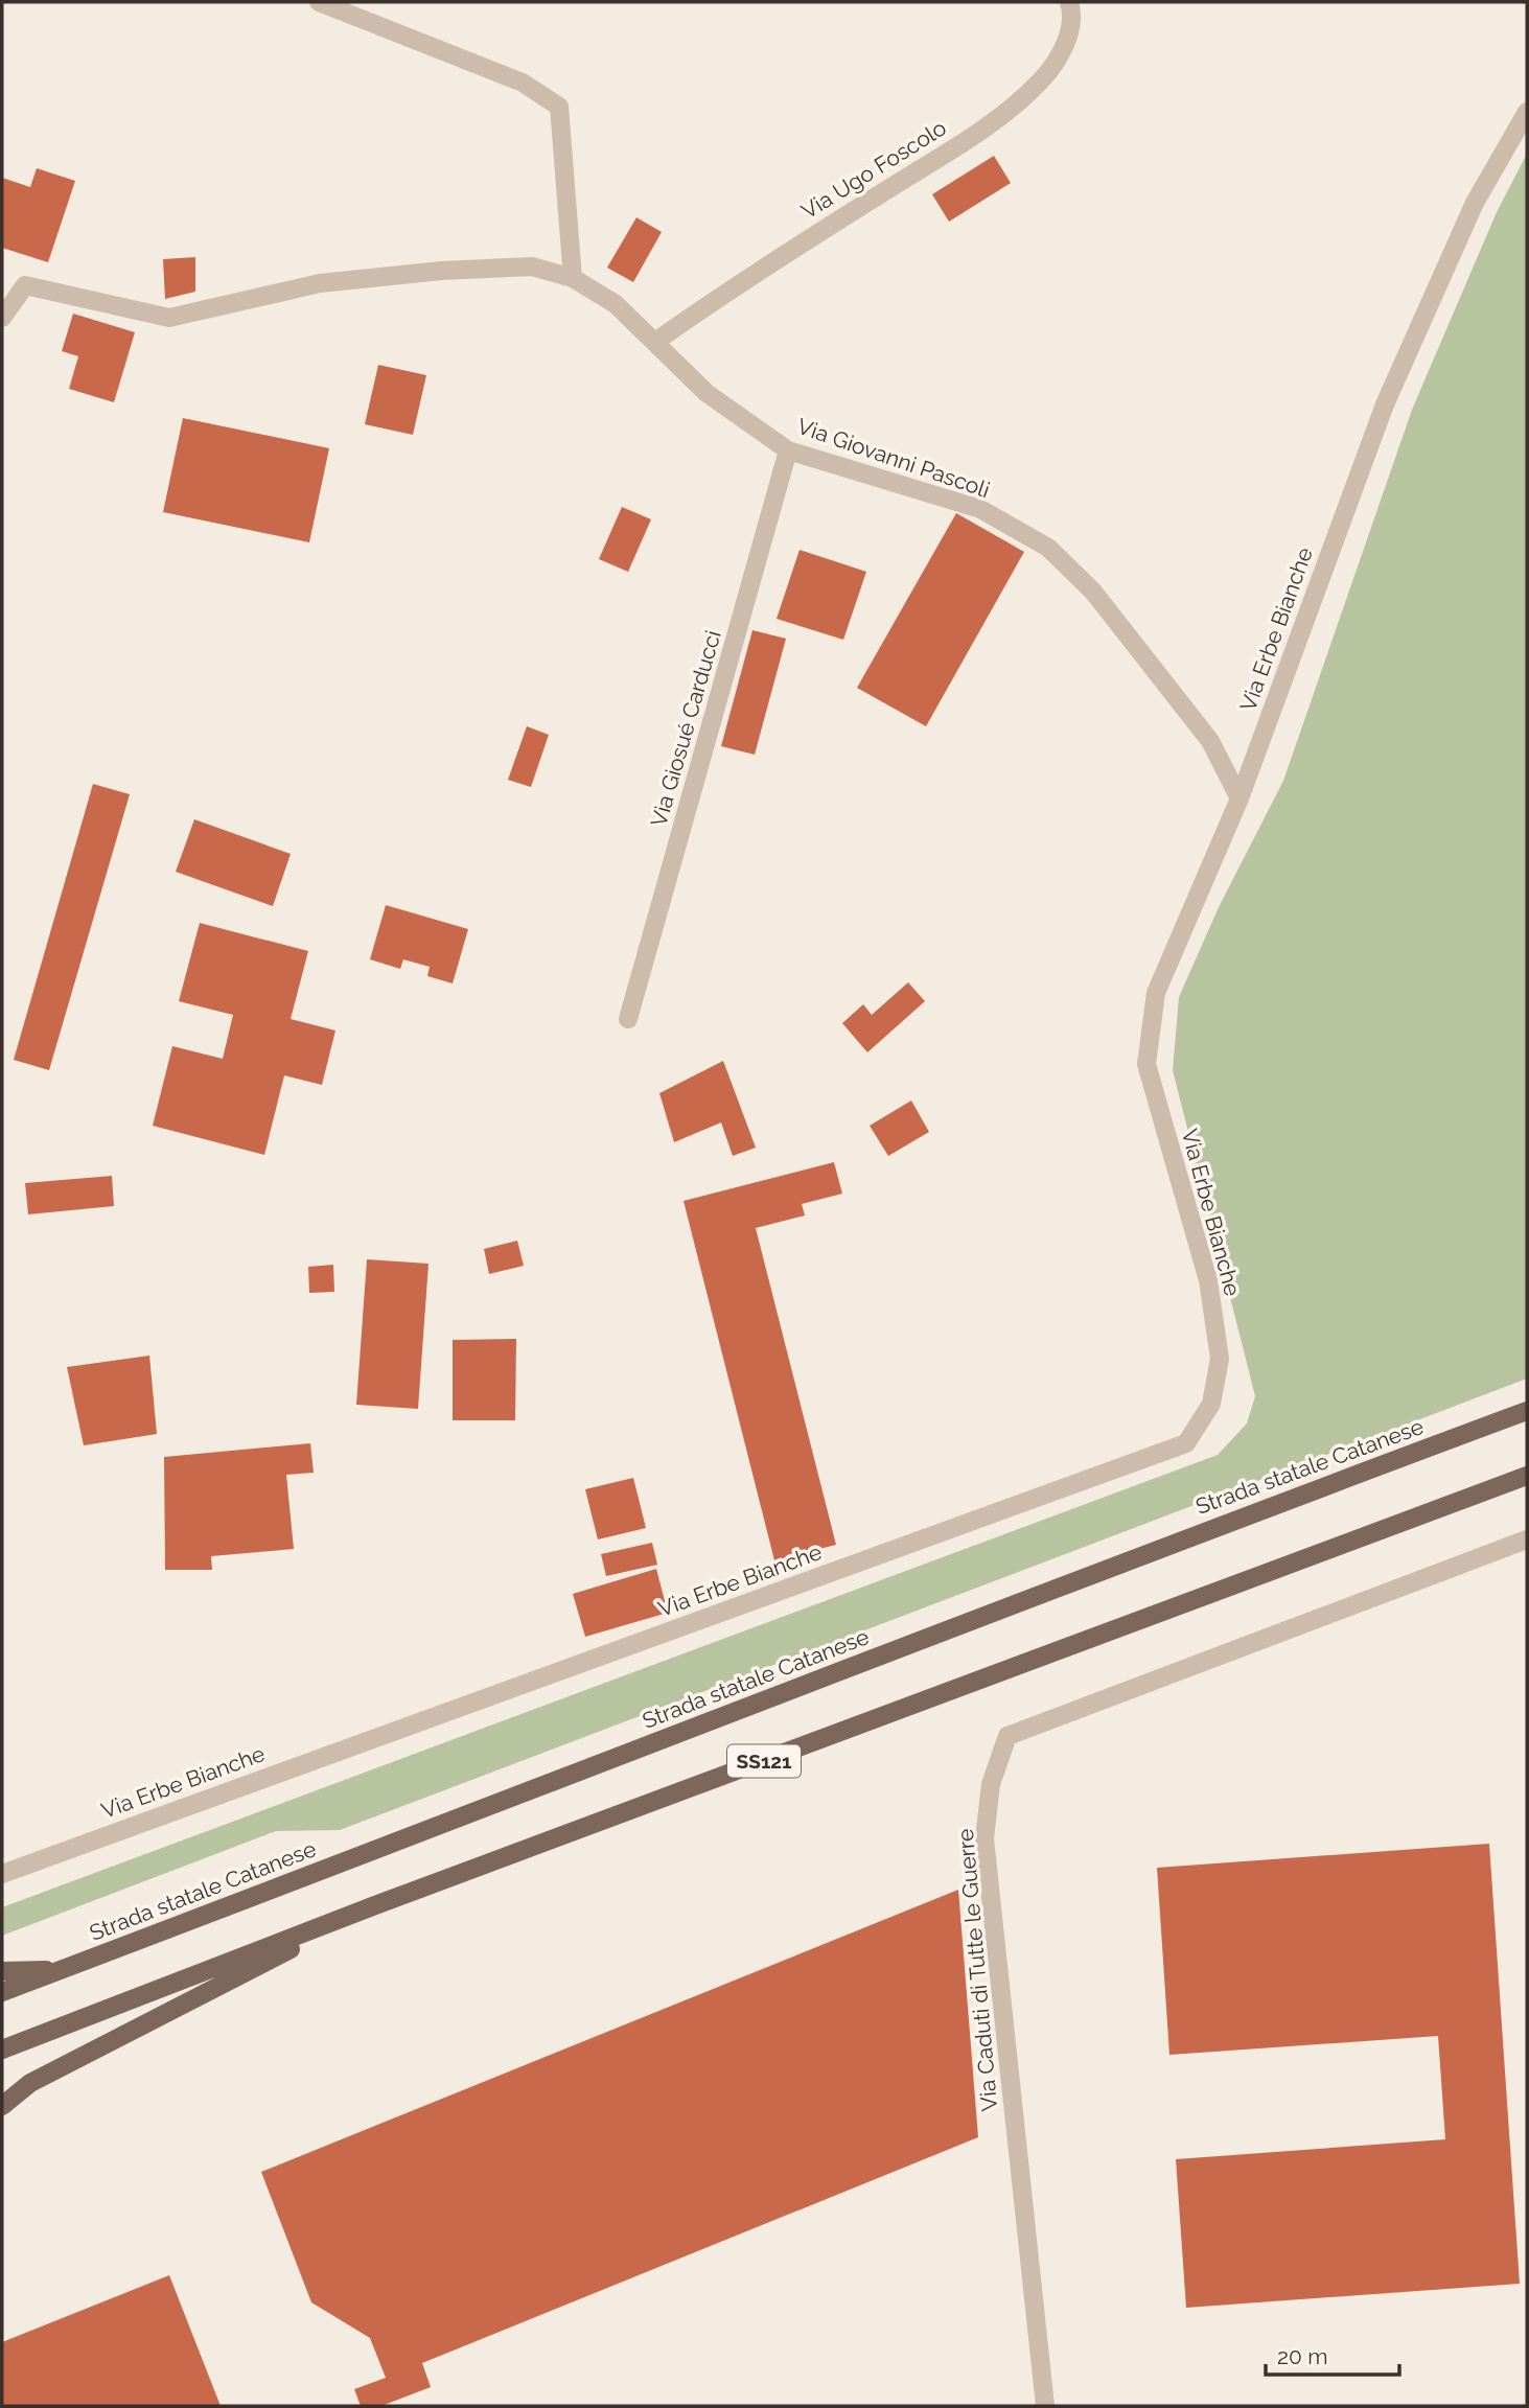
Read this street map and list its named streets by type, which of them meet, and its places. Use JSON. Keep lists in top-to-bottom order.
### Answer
{
  "streets": {
    "main road": ["Strada statale Catanese", "SS121"],
    "street": [
      "Via Ugo Foscolo",
      "Via Giovanni Pascoli",
      "Via Erbe Bianche",
      "Via Giosué Carducci",
      "Via Caduti di Tutte le Guerre"
    ]
  },
  "crossings": [
    ["Via Ugo Foscolo", "Via Giovanni Pascoli"],
    ["Via Giovanni Pascoli", "Via Erbe Bianche"],
    ["Via Giovanni Pascoli", "Via Giosué Carducci"]
  ],
  "scale_bar": "20 m"
}
